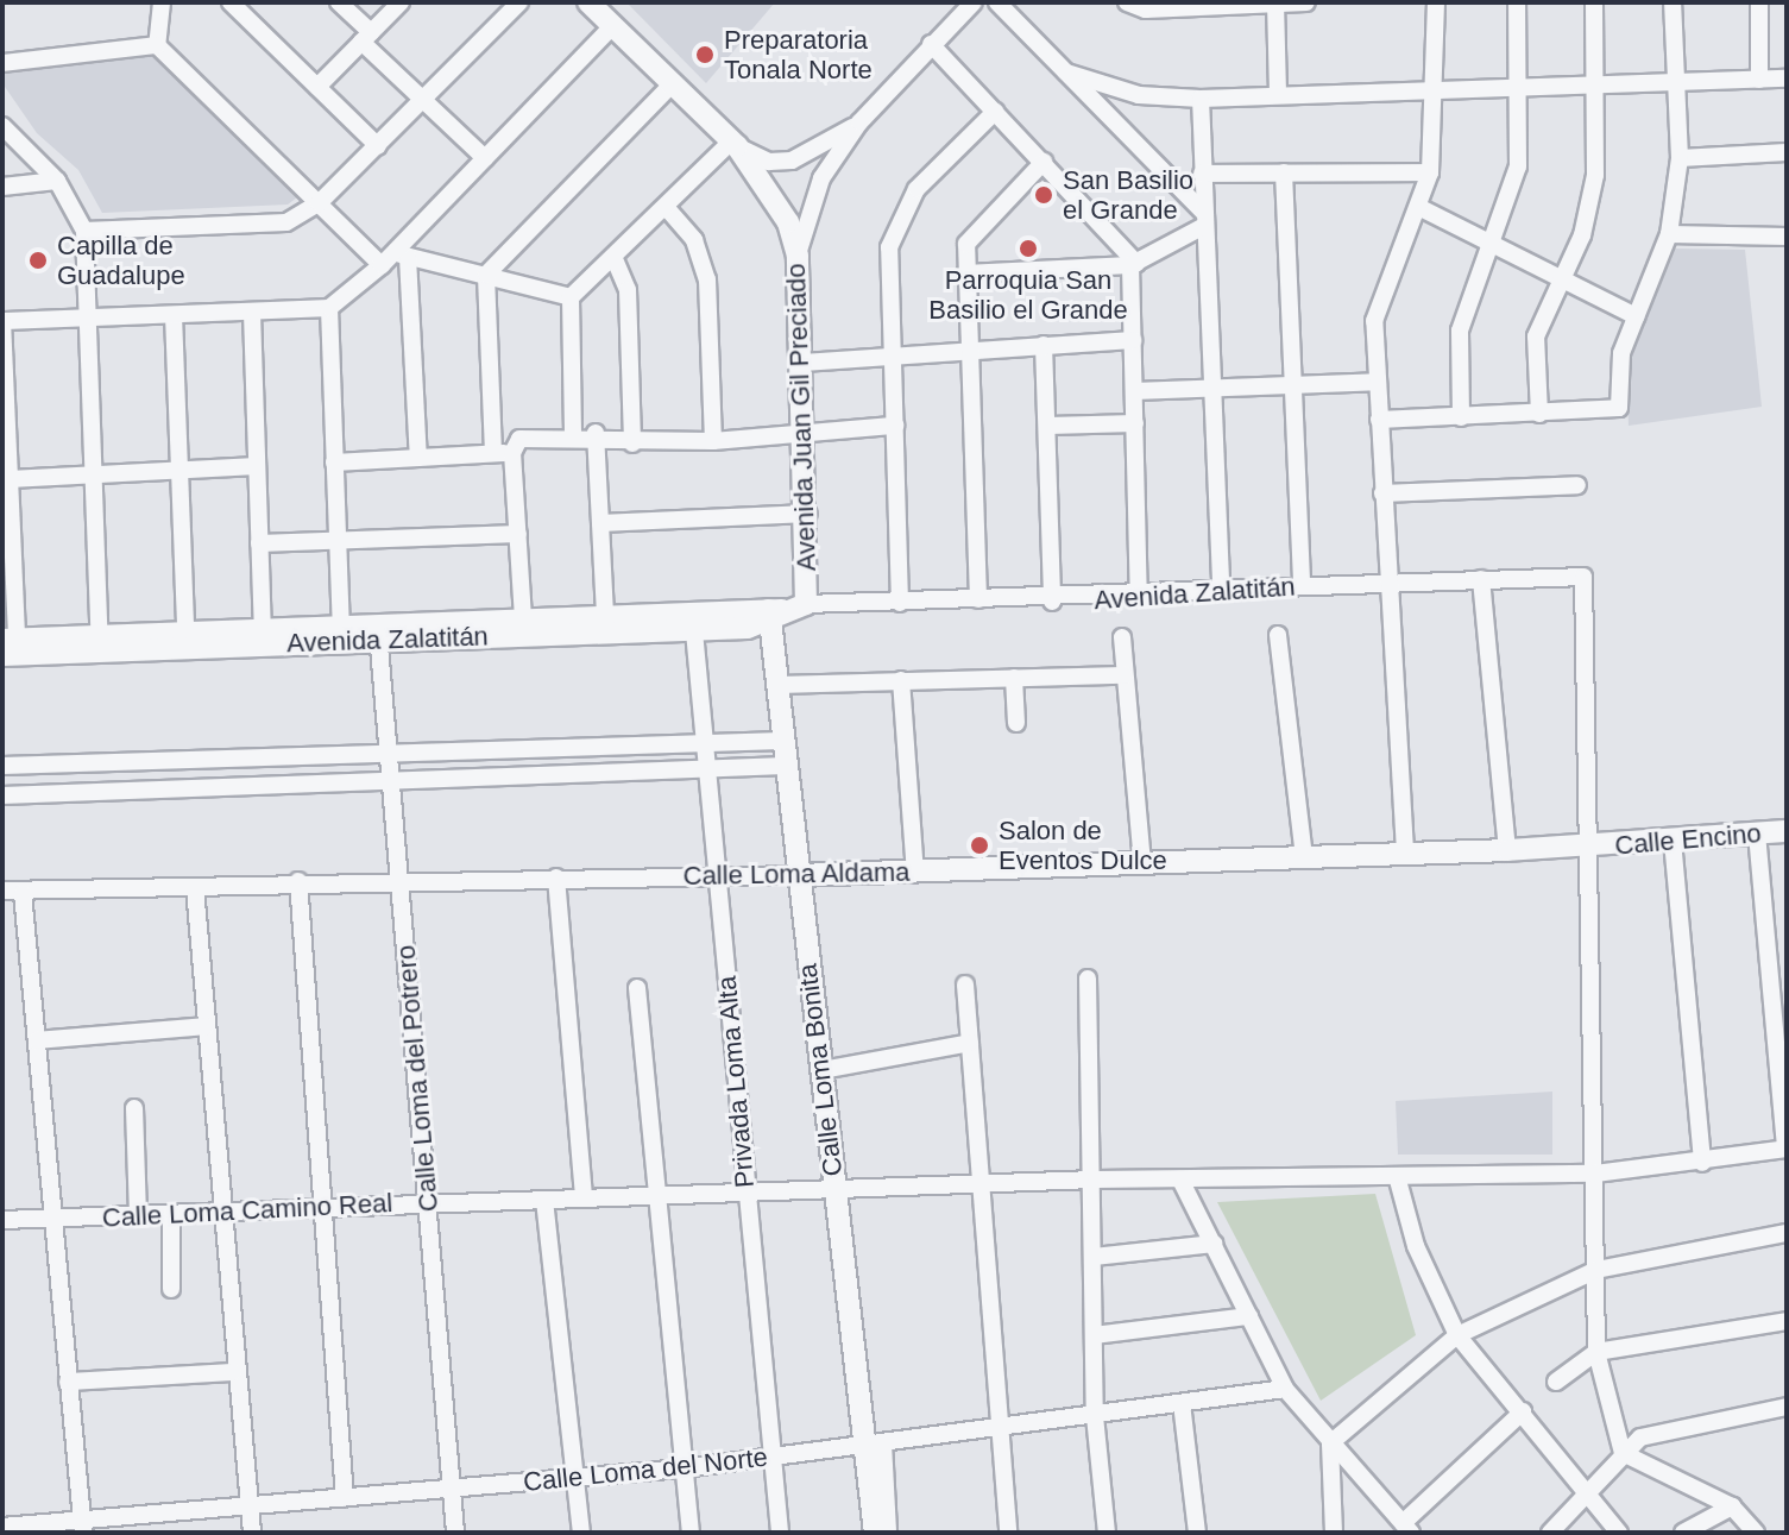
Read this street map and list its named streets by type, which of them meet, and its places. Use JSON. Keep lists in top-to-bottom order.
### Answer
{
  "streets": {
    "street": [
      "Avenida Juan Gil Preciado",
      "Avenida Zalatitán",
      "Calle Encino",
      "Calle Loma Aldama",
      "Calle Loma Bonita",
      "Calle Loma del Potrero",
      "Privada Loma Alta",
      "Calle Loma Camino Real",
      "Calle Loma del Norte"
    ]
  },
  "crossings": [
    ["Avenida Juan Gil Preciado", "Avenida Zalatitán"],
    ["Avenida Juan Gil Preciado", "Calle Loma Bonita"],
    ["Avenida Zalatitán", "Calle Encino"],
    ["Avenida Zalatitán", "Calle Loma Aldama"],
    ["Avenida Zalatitán", "Calle Loma Bonita"],
    ["Avenida Zalatitán", "Calle Loma del Potrero"],
    ["Avenida Zalatitán", "Privada Loma Alta"],
    ["Calle Encino", "Calle Loma Aldama"],
    ["Calle Loma Aldama", "Calle Loma Bonita"],
    ["Calle Loma Aldama", "Calle Loma del Potrero"],
    ["Calle Loma Aldama", "Privada Loma Alta"],
    ["Calle Loma Bonita", "Calle Loma Camino Real"],
    ["Calle Loma Bonita", "Calle Loma del Norte"],
    ["Calle Loma del Potrero", "Calle Loma Camino Real"],
    ["Calle Loma del Potrero", "Calle Loma del Norte"],
    ["Privada Loma Alta", "Calle Loma Camino Real"],
    ["Privada Loma Alta", "Calle Loma del Norte"]
  ],
  "places": [
    "Preparatoria Tonala Norte",
    "San Basilio el Grande",
    "Parroquia San Basilio el Grande",
    "Capilla de Guadalupe",
    "Salon de Eventos Dulce"
  ]
}
